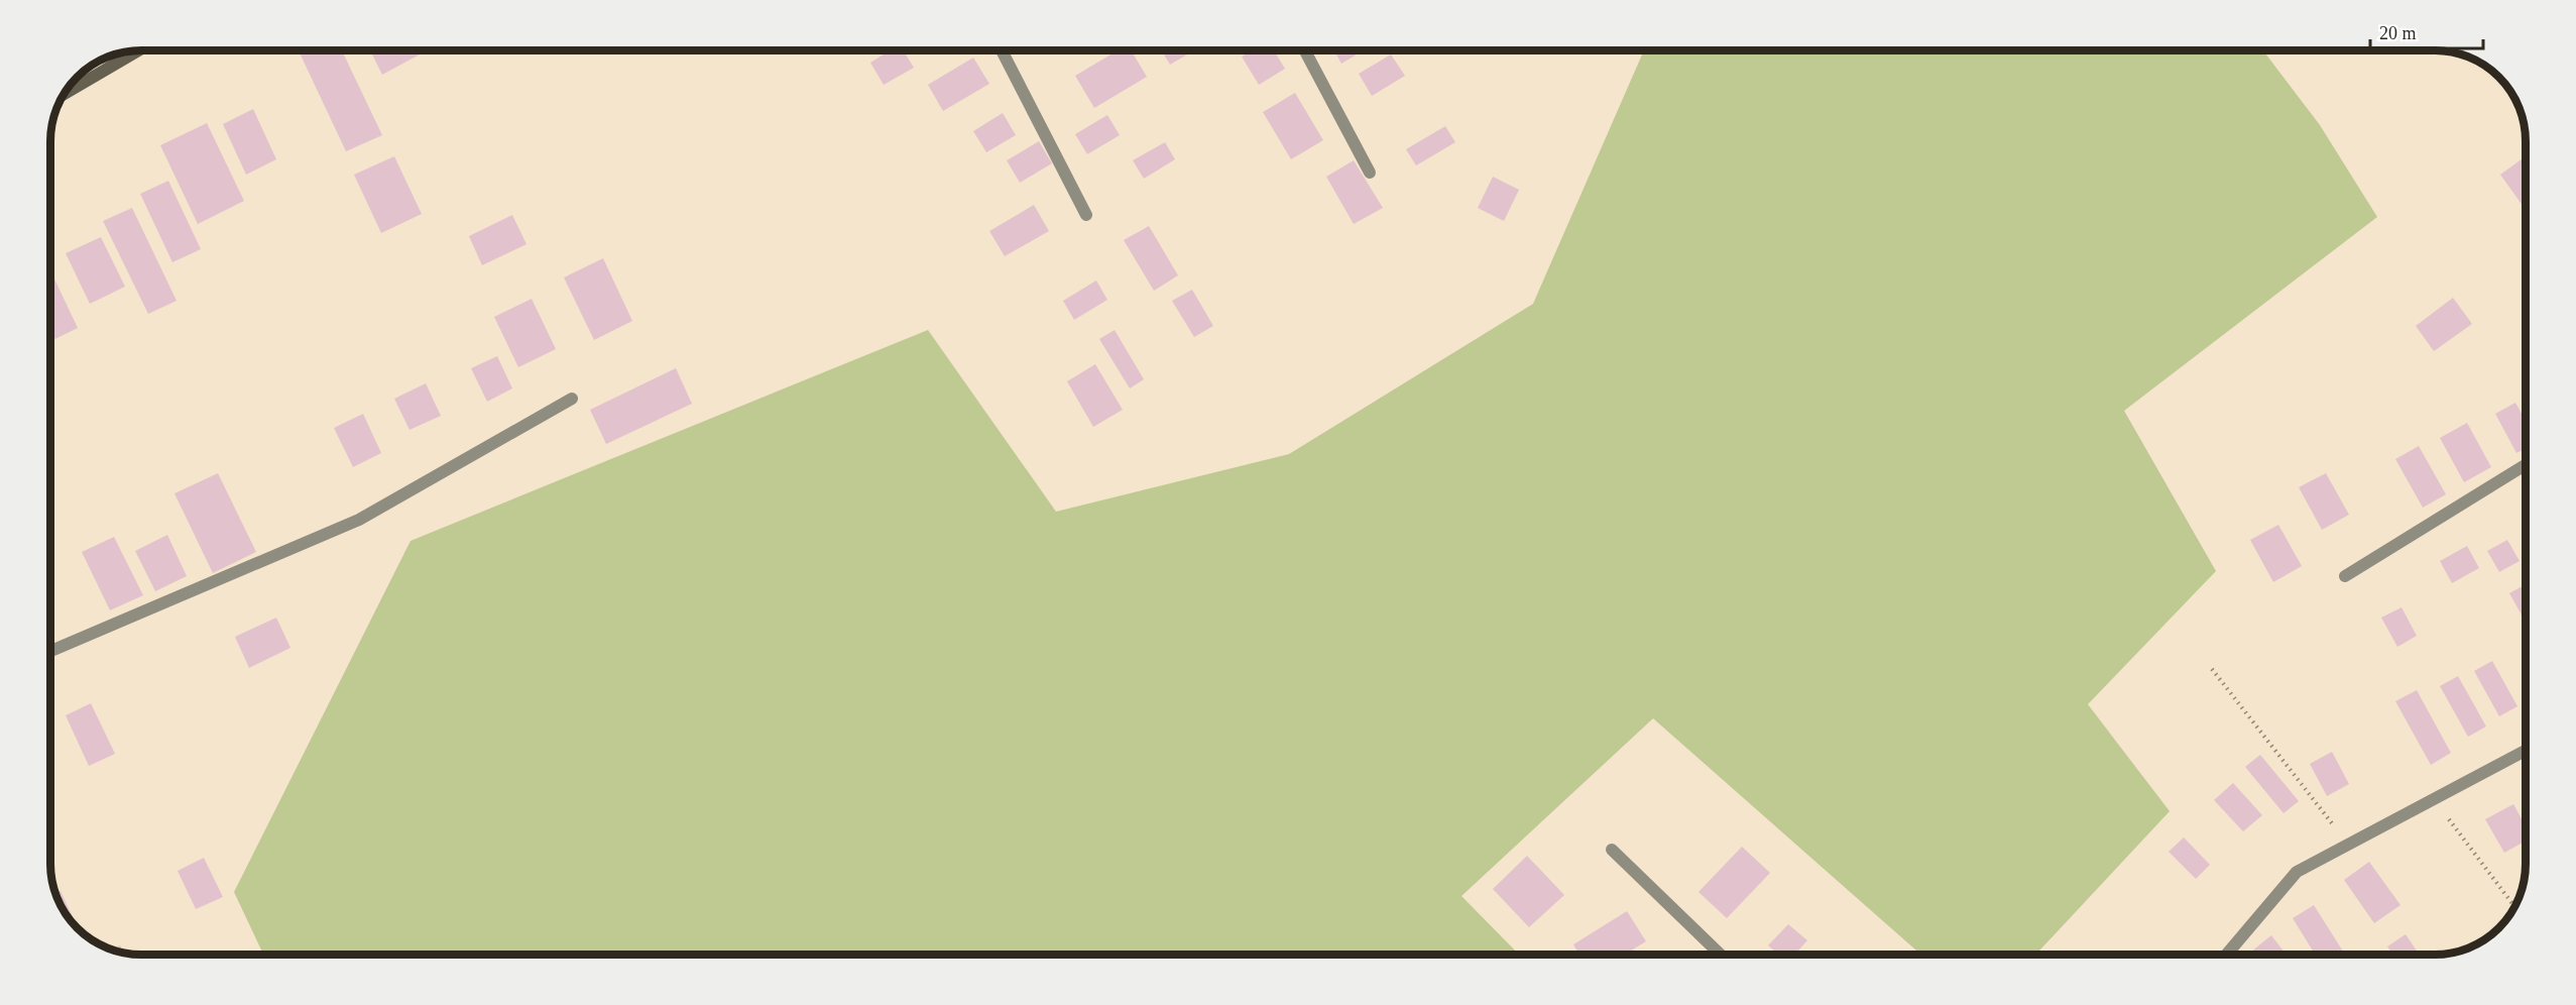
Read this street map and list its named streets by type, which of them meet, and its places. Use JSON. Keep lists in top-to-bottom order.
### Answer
{
  "scale_bar": "20 m"
}
